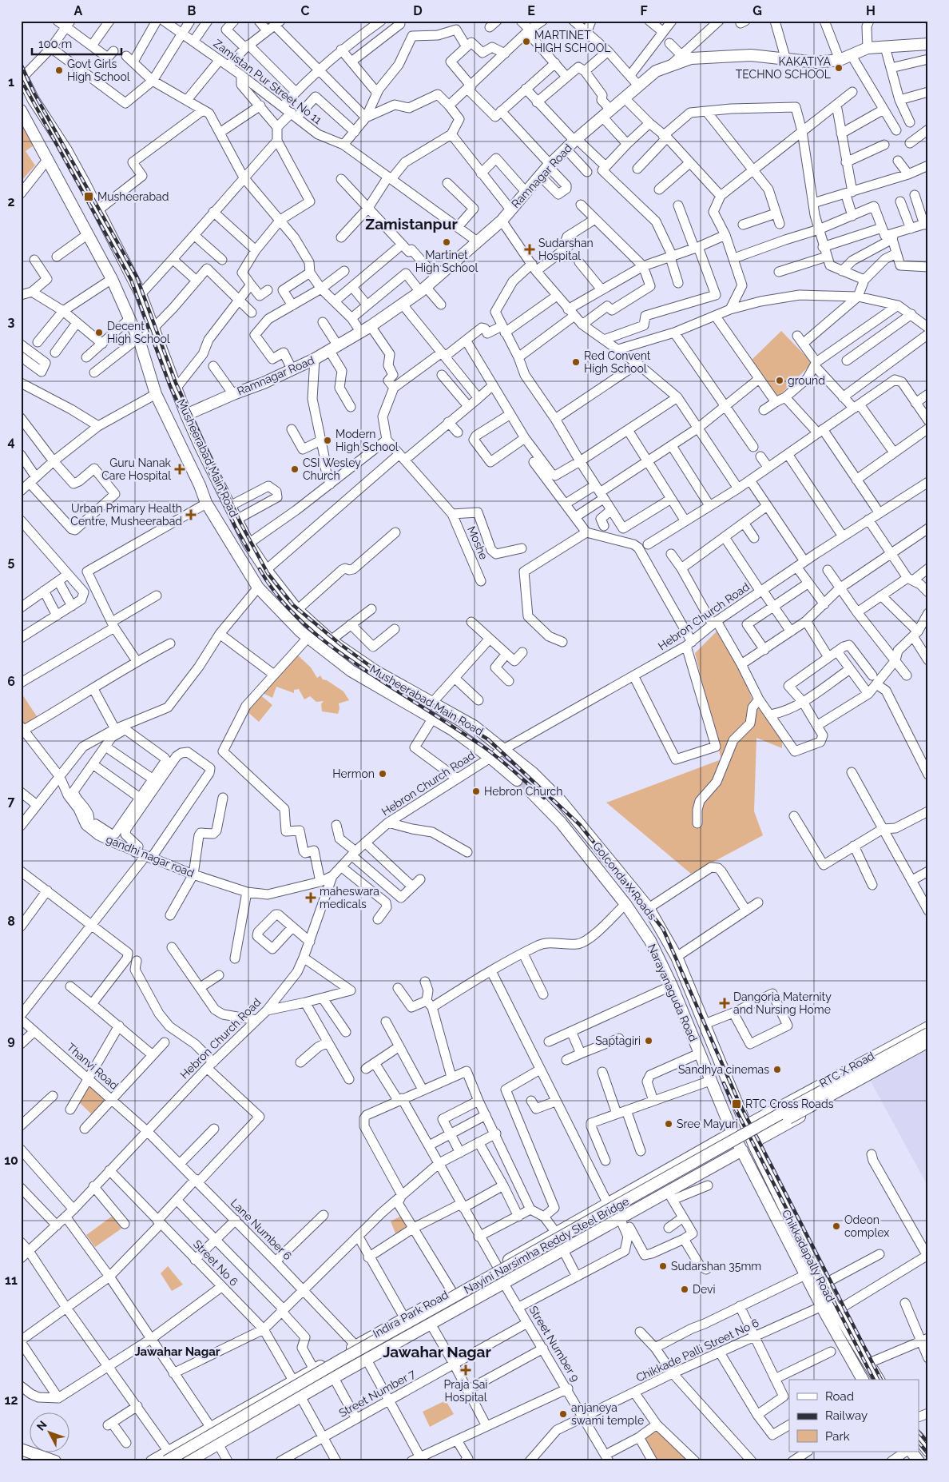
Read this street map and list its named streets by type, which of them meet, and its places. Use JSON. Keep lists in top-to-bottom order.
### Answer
{
  "streets": {
    "main road": [
      "Ramnagar Road",
      "Musheerabad Main Road",
      "Golconda X Roads",
      "Narayanaguda Road",
      "RTC X Road",
      "Nayini Narsimha Reddy Steel Bridge",
      "Chikkadapally Road",
      "Indira Park Road"
    ],
    "street": [
      "Zamistan Pur Street No 11",
      "Moshe",
      "Hebron Church Road",
      "gandhi nagar road",
      "Thanvi Road",
      "Lane Number 6",
      "Street No 6",
      "Street Number 9",
      "Chikkade Palli Street No 6",
      "Street Number 7"
    ]
  },
  "crossings": [
    ["Zamistan Pur Street No 11", "Ramnagar Road"],
    ["Ramnagar Road", "Musheerabad Main Road"],
    ["Musheerabad Main Road", "Hebron Church Road"],
    ["Musheerabad Main Road", "Golconda X Roads"],
    ["Hebron Church Road", "gandhi nagar road"],
    ["Hebron Church Road", "Golconda X Roads"],
    ["Hebron Church Road", "Thanvi Road"],
    ["Hebron Church Road", "Lane Number 6"],
    ["Hebron Church Road", "Street No 6"],
    ["Golconda X Roads", "RTC X Road"],
    ["Golconda X Roads", "Chikkadapally Road"],
    ["Narayanaguda Road", "Chikkadapally Road"],
    ["Narayanaguda Road", "Indira Park Road"],
    ["Thanvi Road", "Lane Number 6"],
    ["RTC X Road", "Chikkadapally Road"],
    ["Lane Number 6", "Indira Park Road"],
    ["Nayini Narsimha Reddy Steel Bridge", "Indira Park Road"],
    ["Chikkadapally Road", "Indira Park Road"],
    ["Chikkadapally Road", "Chikkade Palli Street No 6"],
    ["Street No 6", "Indira Park Road"],
    ["Indira Park Road", "Street Number 9"],
    ["Street Number 9", "Chikkade Palli Street No 6"],
    ["Street Number 9", "Street Number 7"]
  ],
  "districts": ["Zamistanpur", "Jawahar Nagar", "Jawahar Nagar"],
  "places": {
    "other": [
      "MARTINET HIGH SCHOOL",
      "KAKATIYA TECHNO SCHOOL",
      "Govt Girls High School",
      "Martinet High School",
      "Decent High School",
      "Red Convent High School",
      "ground",
      "Modern High School",
      "CSI Wesley Church",
      "Hermon",
      "Hebron Church",
      "Saptagiri",
      "Sandhya cinemas",
      "Sree Mayuri",
      "Odeon complex",
      "Sudarshan 35mm",
      "Devi",
      "anjaneya swami temple"
    ],
    "transit": ["Musheerabad", "RTC Cross Roads"],
    "health": [
      "Sudarshan Hospital",
      "Guru Nanak Care Hospital",
      "Urban Primary Health Centre, Musheerabad",
      "maheswara medicals",
      "Dangoria Maternity and Nursing Home",
      "Praja Sai Hospital"
    ]
  },
  "legend": ["Road", "Railway", "Park"],
  "scale_bar": "100 m",
  "north": "top left",
  "grid": {
    "columns": [
      "A",
      "B",
      "C",
      "D",
      "E",
      "F",
      "G",
      "H"
    ],
    "rows": [
      "1",
      "2",
      "3",
      "4",
      "5",
      "6",
      "7",
      "8",
      "9",
      "10",
      "11",
      "12"
    ]
  }
}
